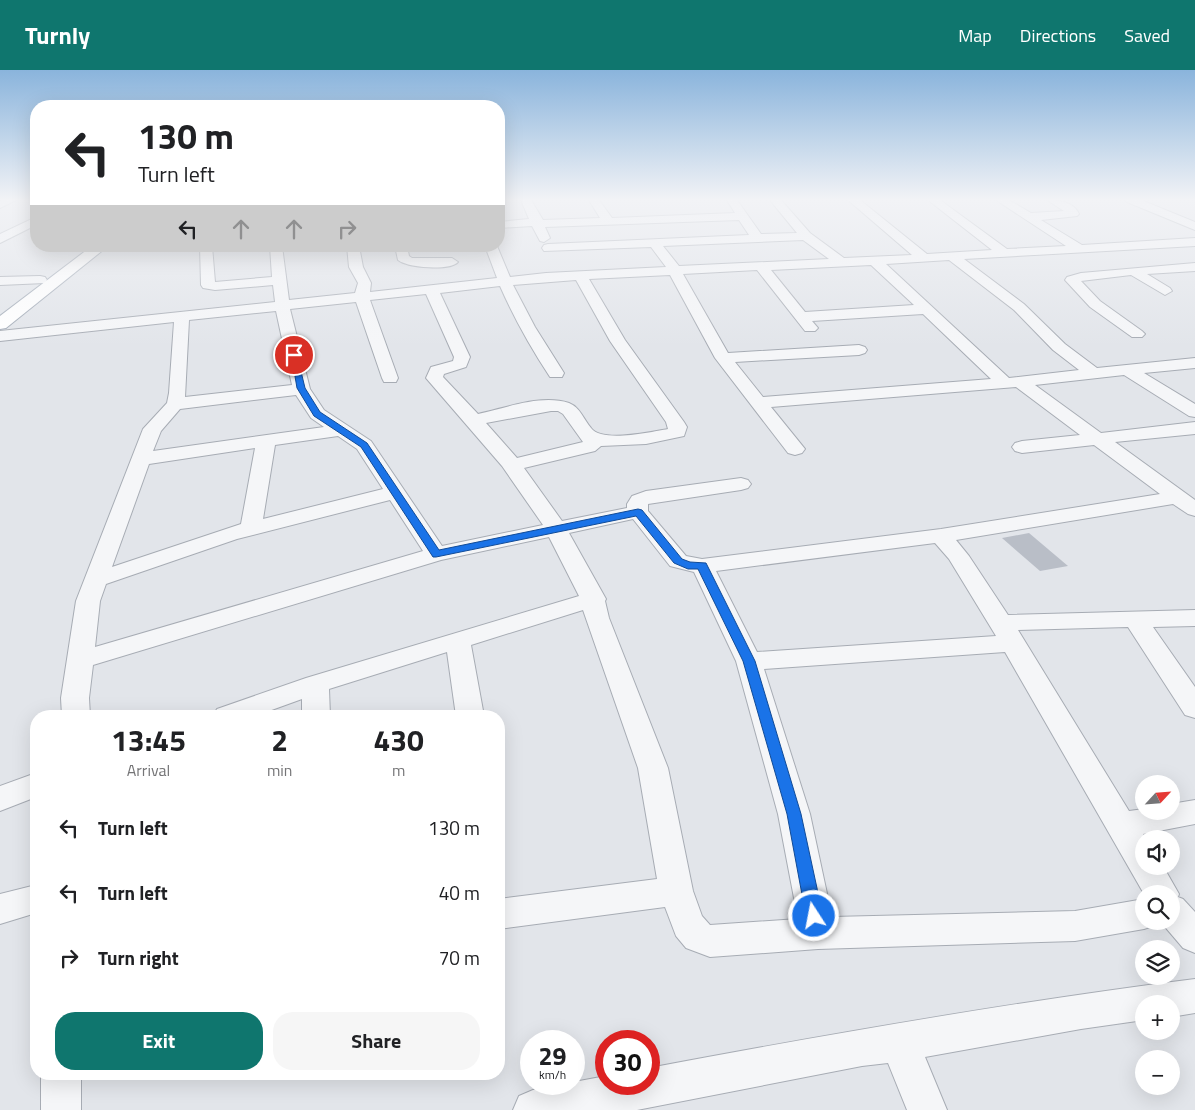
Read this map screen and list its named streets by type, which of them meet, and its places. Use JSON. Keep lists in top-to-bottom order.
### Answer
{
  "north": "top right",
  "page": {
    "header": "Turnly",
    "nav": ["Map", "Directions", "Saved"],
    "turn": ["130 m", "Turn left"],
    "eta": [
      "13:45",
      "Arrival",
      "2",
      "min",
      "430",
      "m"
    ],
    "map_buttons": ["+", "−"],
    "list": [
      {
        "name": "Turn left",
        "value": "130 m"
      },
      {
        "name": "Turn left",
        "value": "40 m"
      },
      {
        "name": "Turn right",
        "value": "70 m"
      }
    ],
    "buttons": ["Exit", "Share"],
    "speed": "29 km/h",
    "limit": "30"
  }
}
